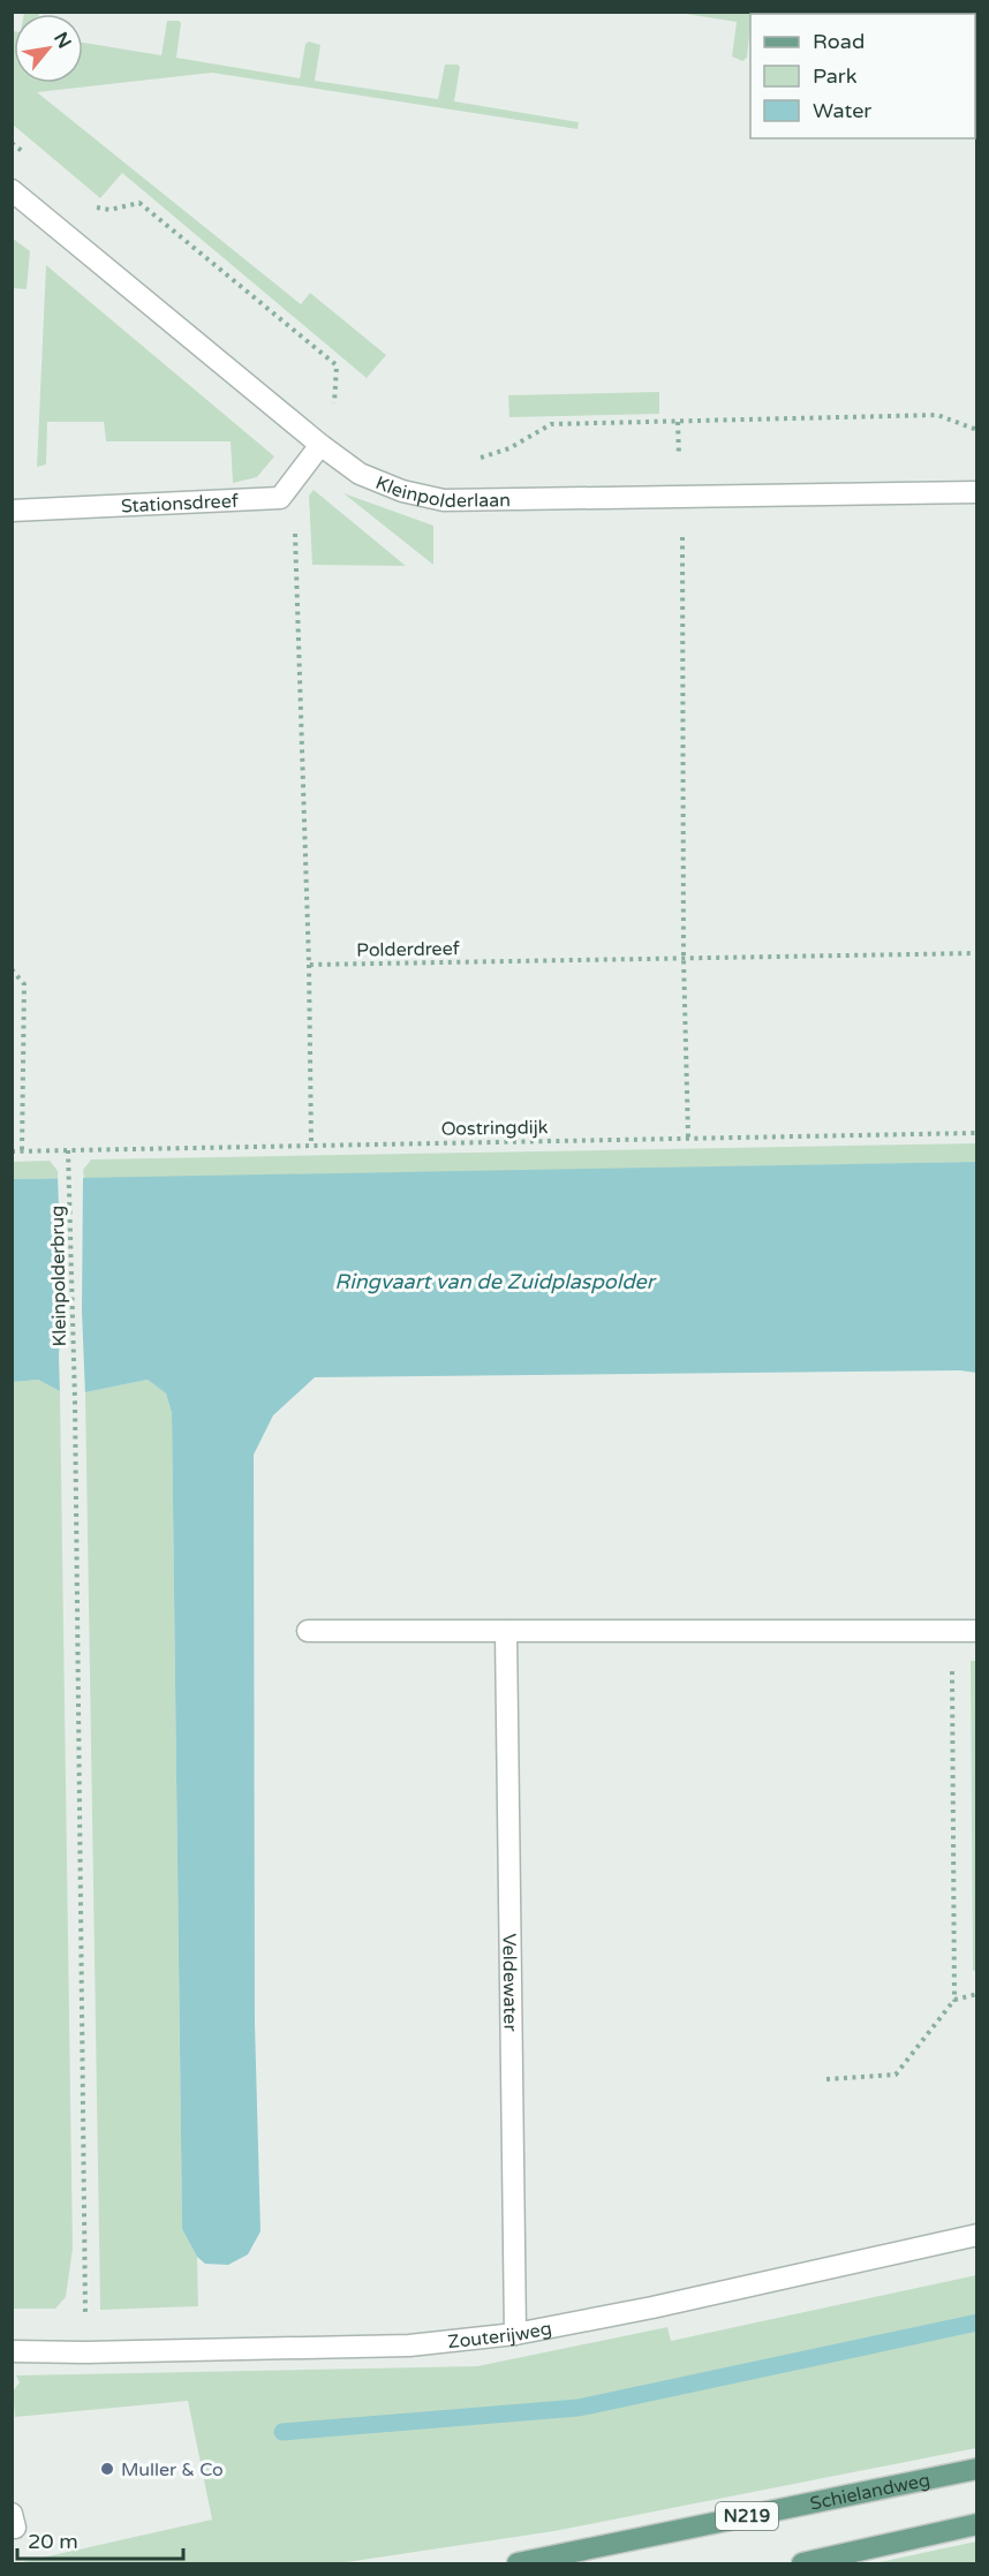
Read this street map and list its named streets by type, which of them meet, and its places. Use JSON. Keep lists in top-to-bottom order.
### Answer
{
  "streets": {
    "main road": ["Schielandweg", "N219"],
    "street": [
      "Kleinpolderlaan",
      "Stationsdreef",
      "Veldewater",
      "Zouterijweg"
    ],
    "path": ["Polderdreef", "Oostringdijk", "Kleinpolderbrug"]
  },
  "crossings": [
    ["Oostringdijk", "Kleinpolderbrug"],
    ["Kleinpolderbrug", "Zouterijweg"],
    ["Veldewater", "Zouterijweg"]
  ],
  "water": ["Ringvaart van de Zuidplaspolder"],
  "places": ["Muller & Co"],
  "legend": ["Road", "Park", "Water"],
  "scale_bar": "20 m",
  "north": "top right"
}
